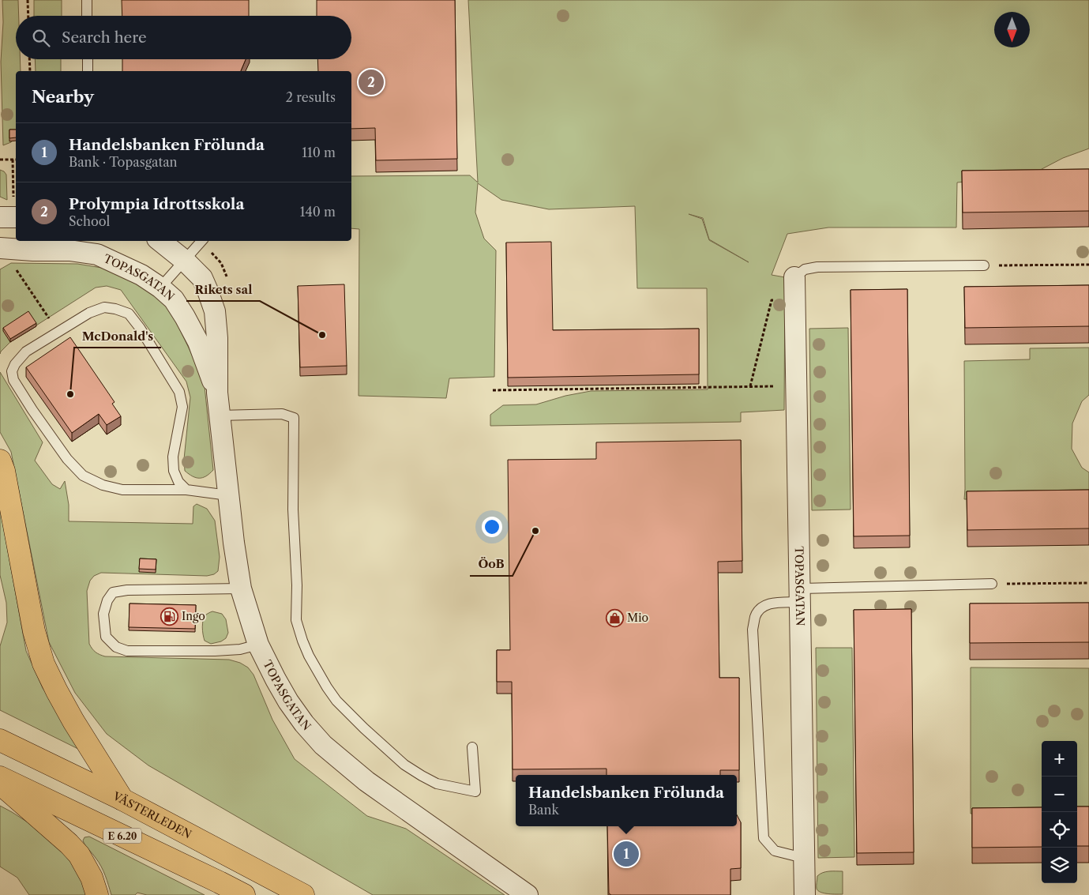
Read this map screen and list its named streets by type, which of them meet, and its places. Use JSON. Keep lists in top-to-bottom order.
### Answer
{
  "streets": {
    "highway": ["VÄSTERLEDEN", "E 6.20"],
    "street": ["TOPASGATAN"]
  },
  "places": {
    "other": ["Rikets sal", "McDonald's", "ÖoB"],
    "fuel station": ["Ingo"],
    "shop": ["Mio"]
  },
  "north": "bottom",
  "page": {
    "search": "Search here",
    "pins": ["2", "1"],
    "heading": ["Nearby", "2 results"],
    "list": [
      {
        "mark": "1",
        "name": "Handelsbanken Frölunda",
        "note": "Bank · Topasgatan",
        "value": "110 m"
      },
      {
        "mark": "2",
        "name": "Prolympia Idrottsskola",
        "note": "School",
        "value": "140 m"
      }
    ],
    "map_buttons": ["+", "−"],
    "popup": ["Handelsbanken Frölunda", "Bank"]
  }
}
